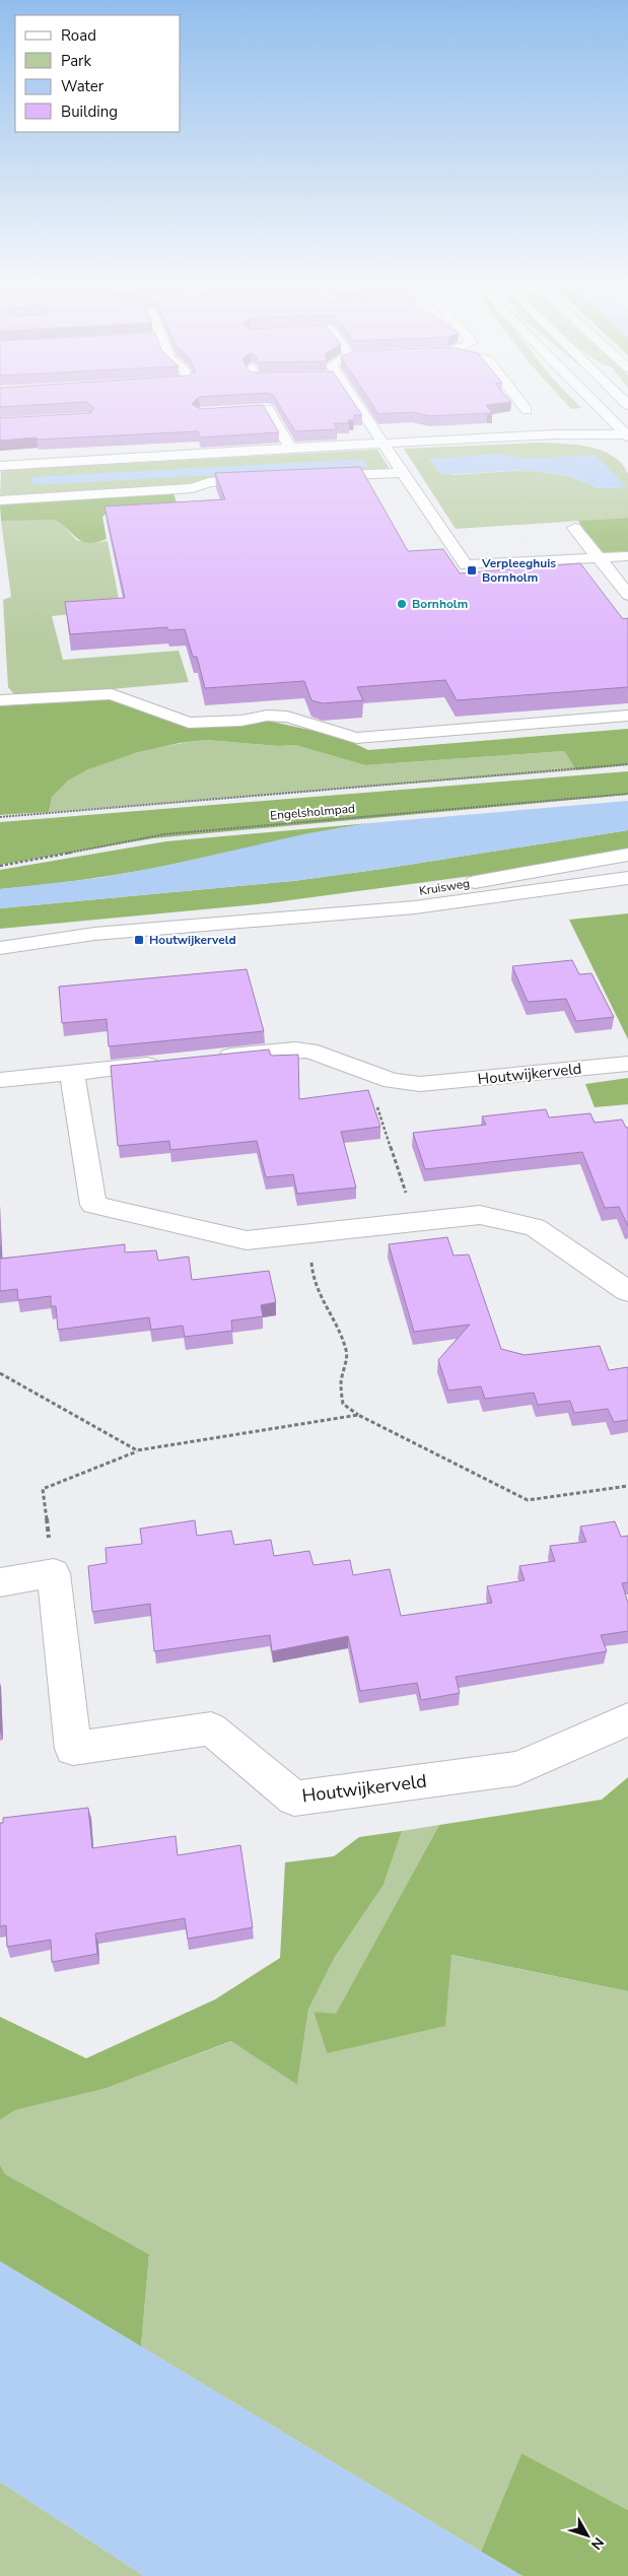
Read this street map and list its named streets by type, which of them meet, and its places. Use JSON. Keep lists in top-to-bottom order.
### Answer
{
  "streets": {
    "street": ["Kruisweg", "Houtwijkerveld"],
    "path": ["Engelsholmpad"]
  },
  "places": {
    "transit": ["Verpleeghuis Bornholm", "Houtwijkerveld"],
    "other": ["Bornholm"]
  },
  "legend": [
    "Road",
    "Park",
    "Water",
    "Building"
  ],
  "north": "bottom right"
}
